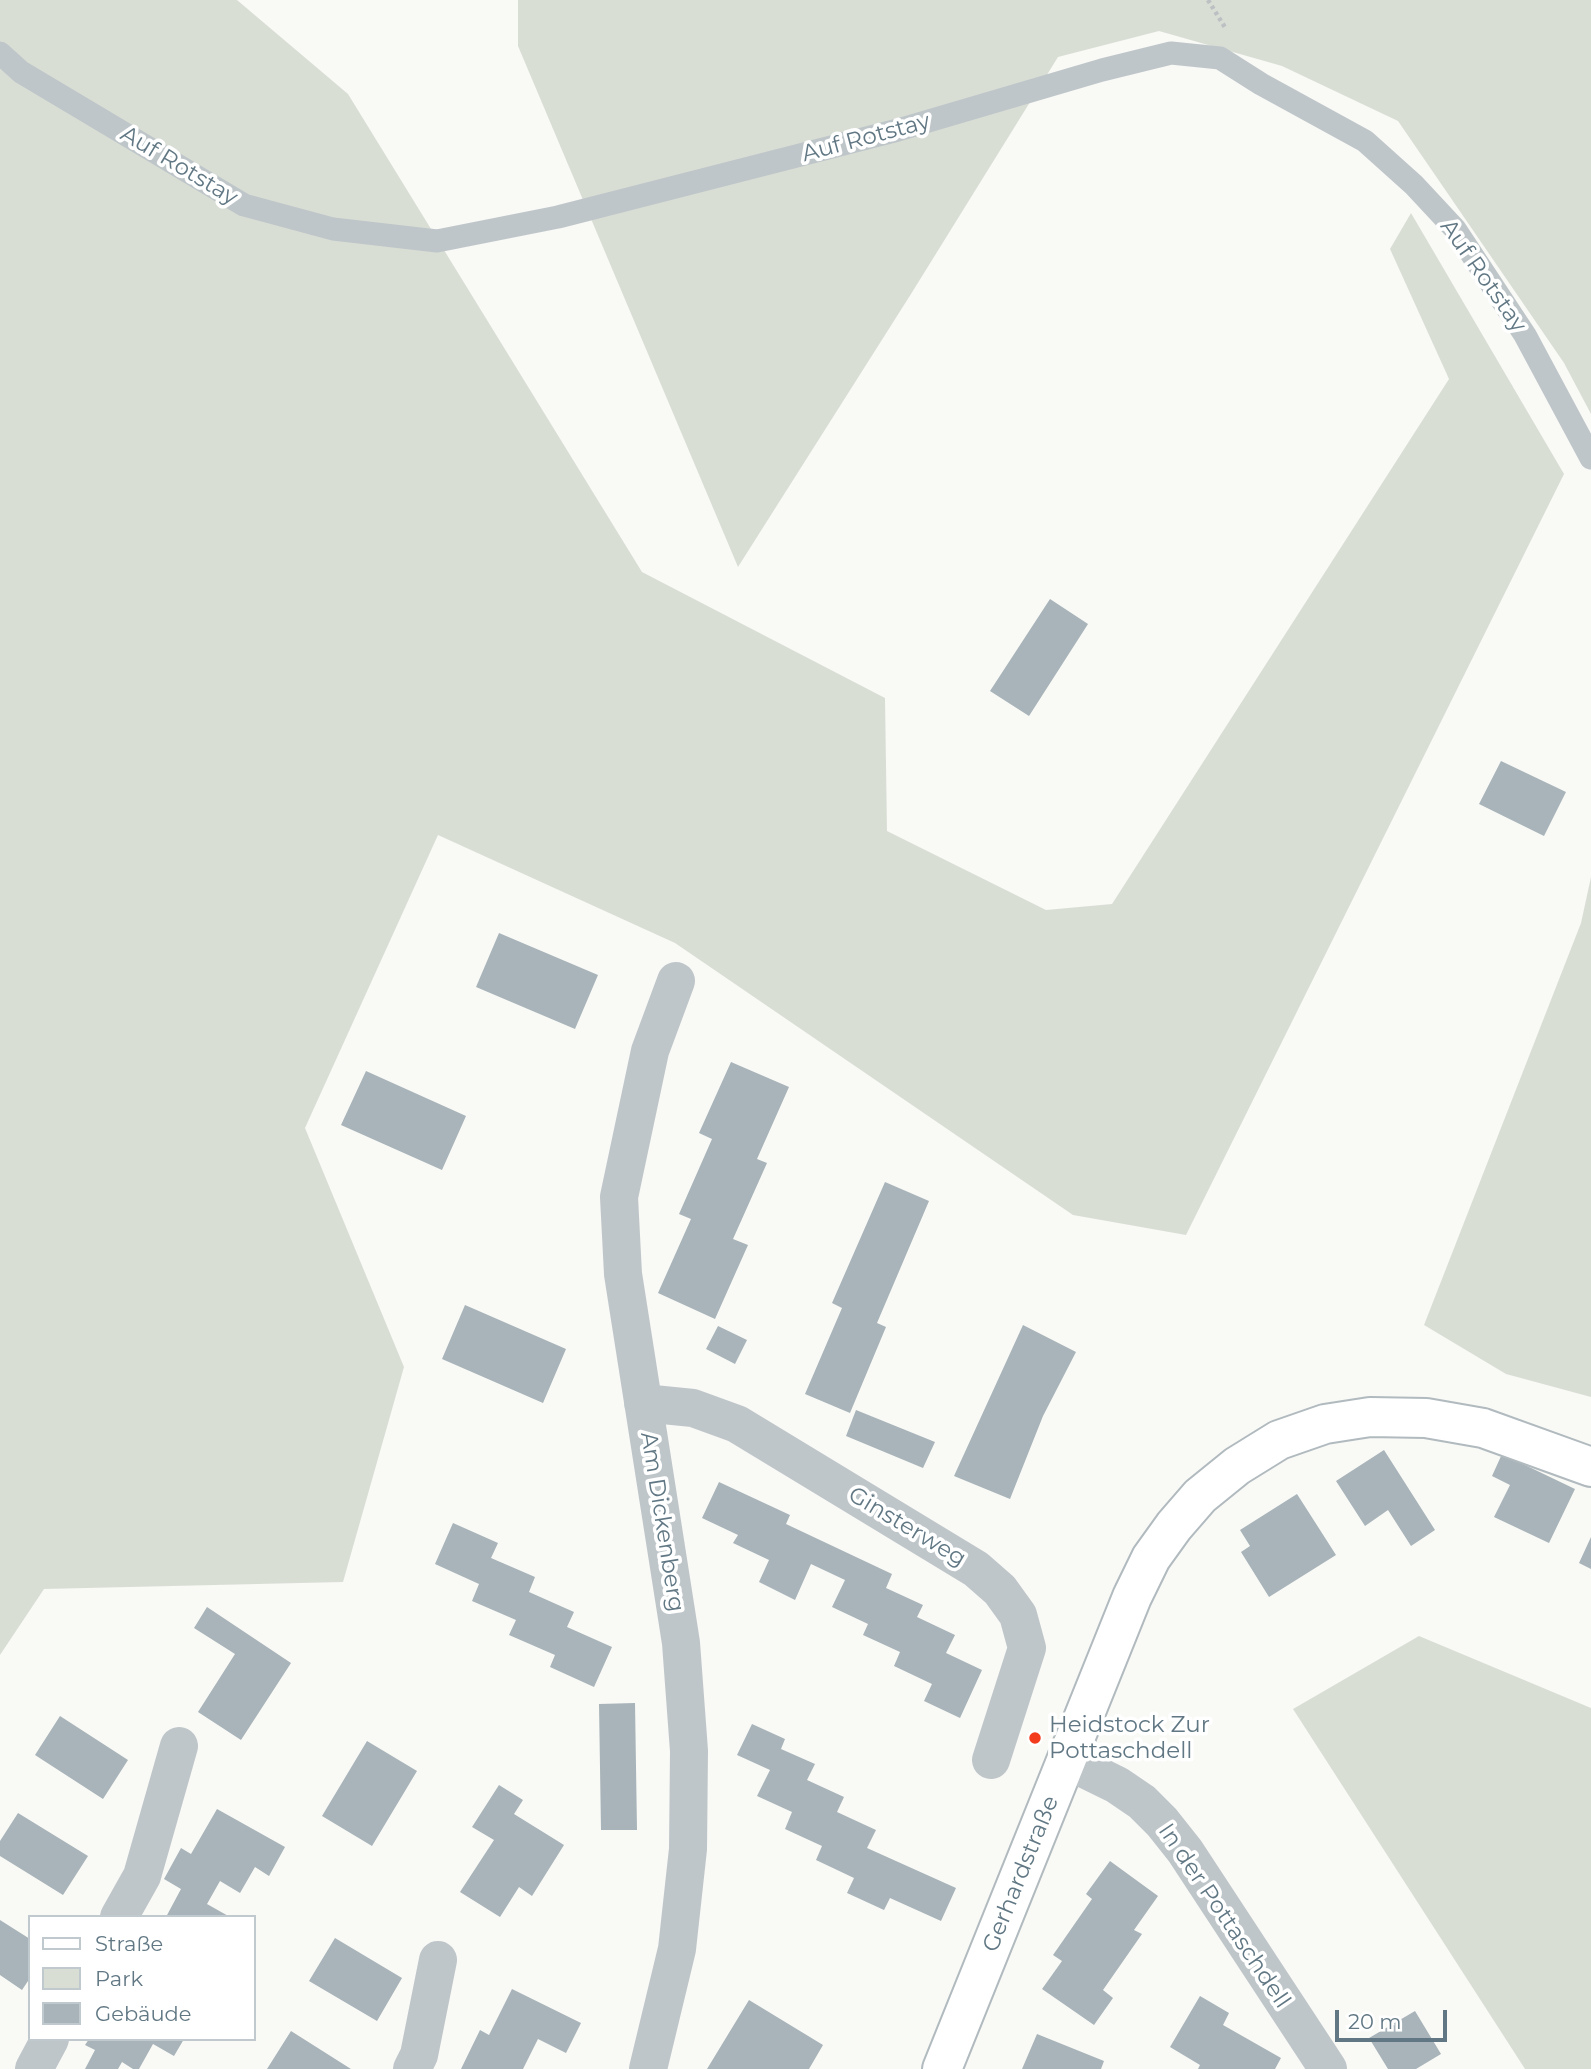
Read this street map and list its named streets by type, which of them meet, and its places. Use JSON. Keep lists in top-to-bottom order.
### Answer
{
  "streets": {
    "street": [
      "Am Dickenberg",
      "Ginsterweg",
      "Gerhardstraße",
      "In der Pottaschdell"
    ],
    "lane": ["Auf Rotstay"]
  },
  "crossings": [
    ["Am Dickenberg", "Ginsterweg"],
    ["Gerhardstraße", "In der Pottaschdell"]
  ],
  "places": ["Heidstock Zur Pottaschdell"],
  "legend": ["Straße", "Park", "Gebäude"],
  "scale_bar": "20 m"
}
